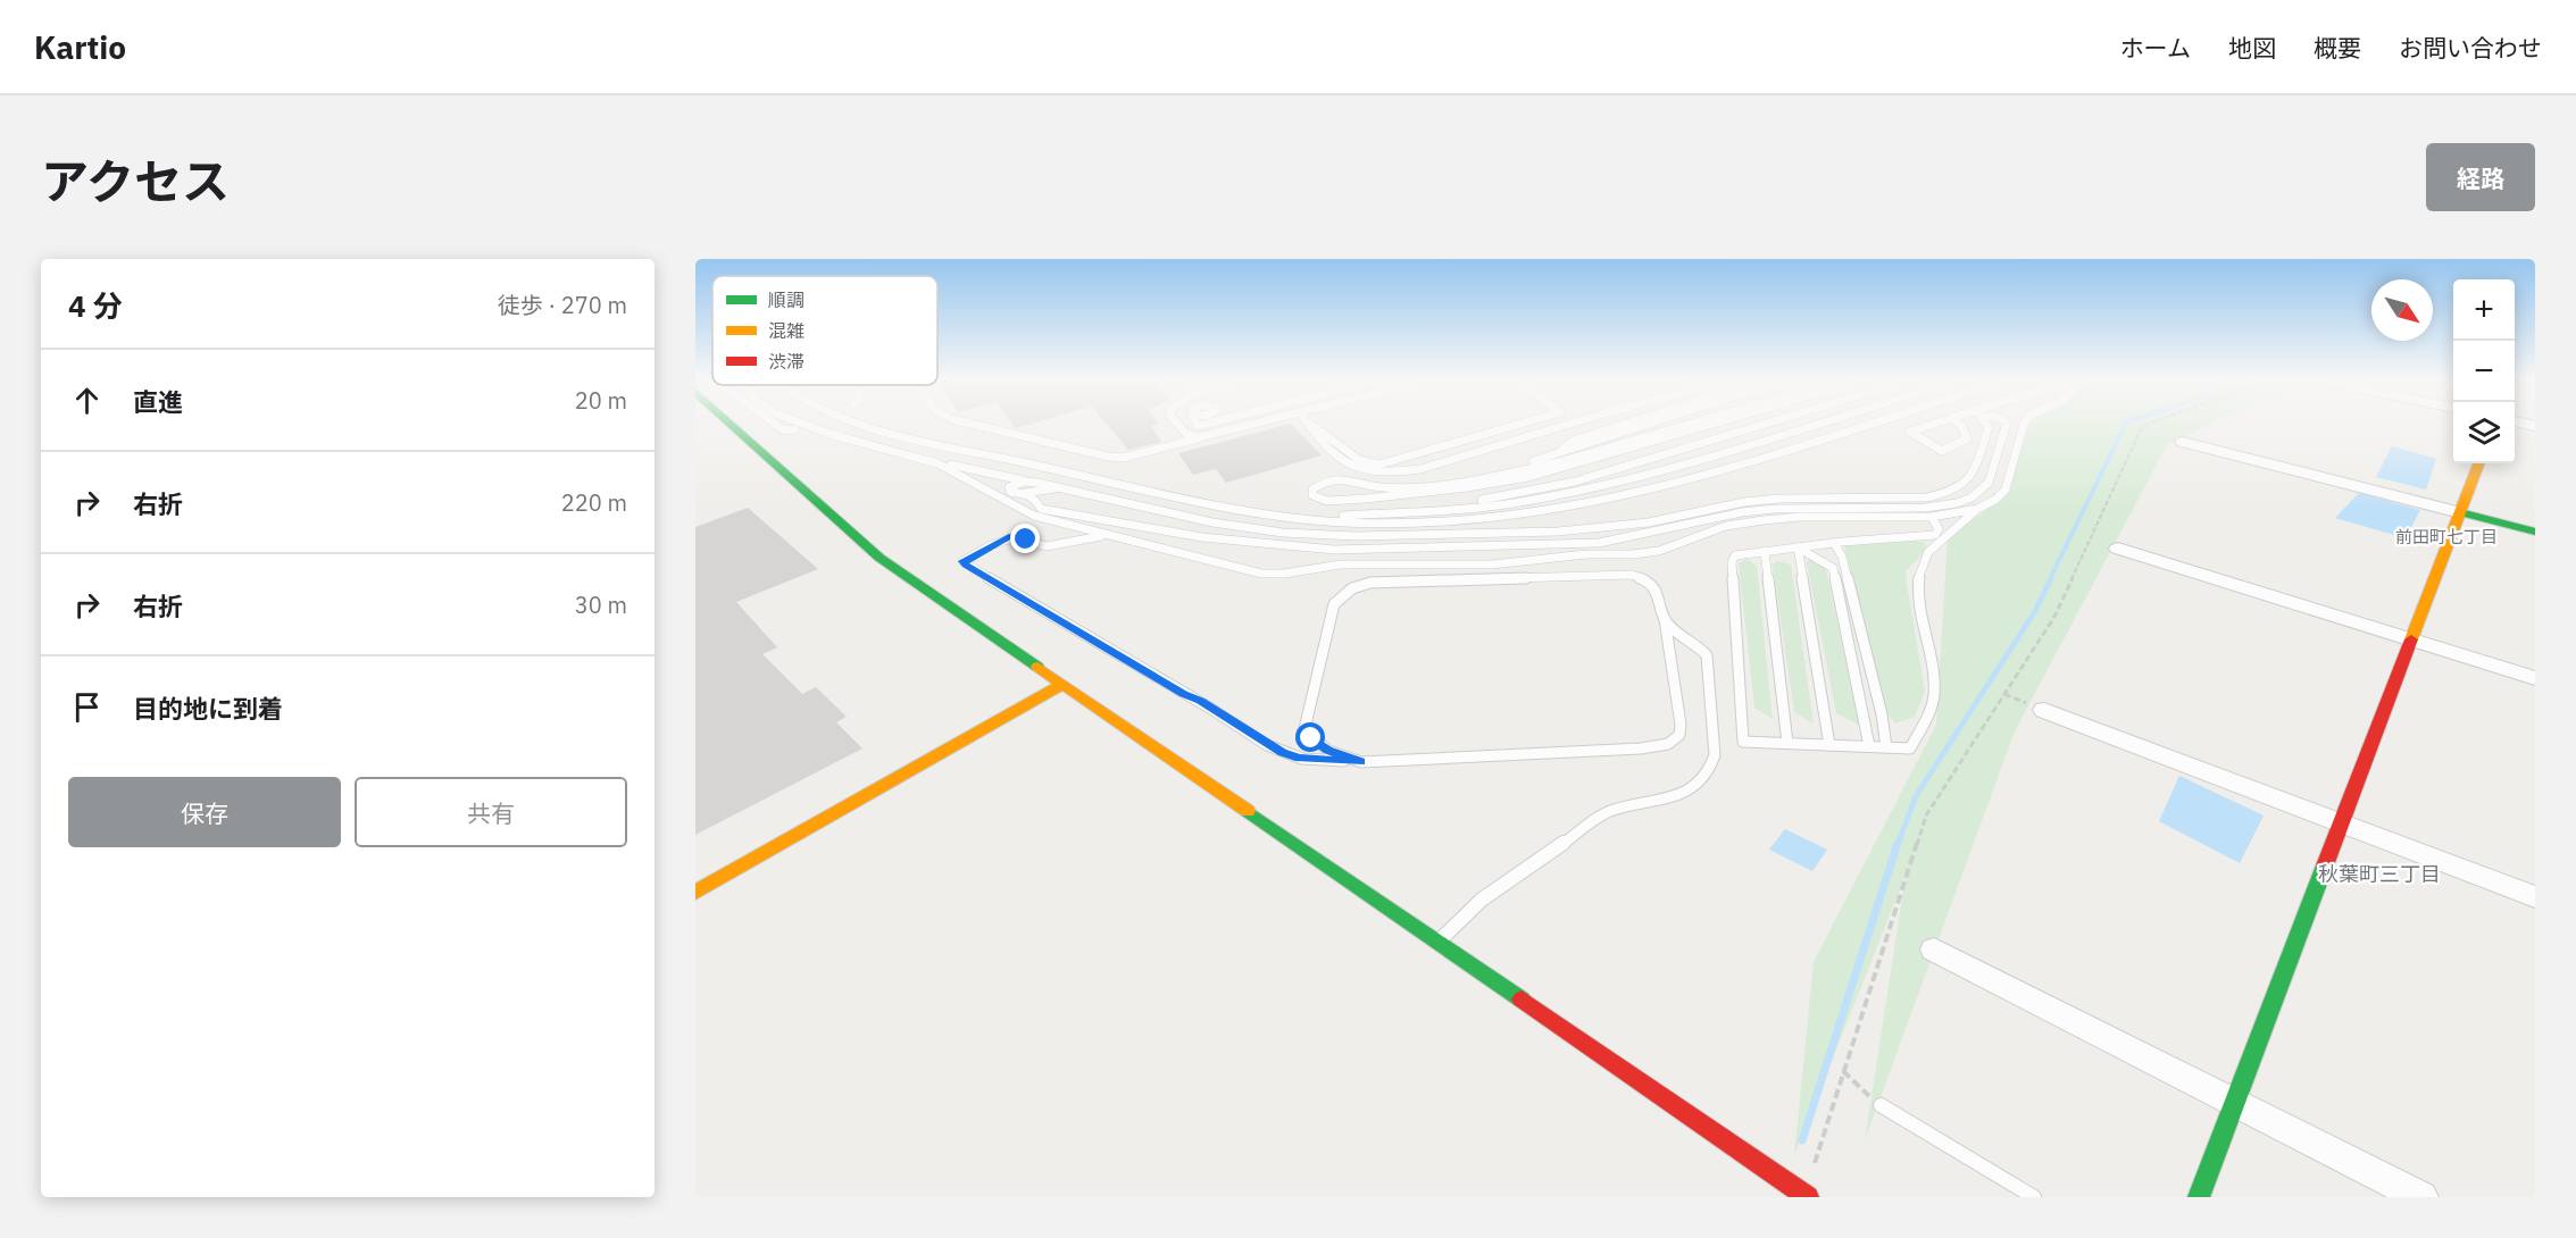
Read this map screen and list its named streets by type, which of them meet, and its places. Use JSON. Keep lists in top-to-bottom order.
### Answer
{
  "districts": ["前田町七丁目", "秋葉町三丁目"],
  "legend": ["順調", "混雑", "渋滞"],
  "north": "bottom right",
  "page": {
    "header": "Kartio",
    "nav": [
      "ホーム",
      "地図",
      "概要",
      "お問い合わせ"
    ],
    "title": "アクセス",
    "buttons": [
      "経路",
      ["保存", "共有"]
    ],
    "heading": ["4 分", "徒歩 · 270 m"],
    "map_buttons": ["+", "−"],
    "list": [
      ["直進", "20 m"],
      ["右折", "220 m"],
      ["右折", "30 m"],
      "目的地に到着"
    ]
  }
}
